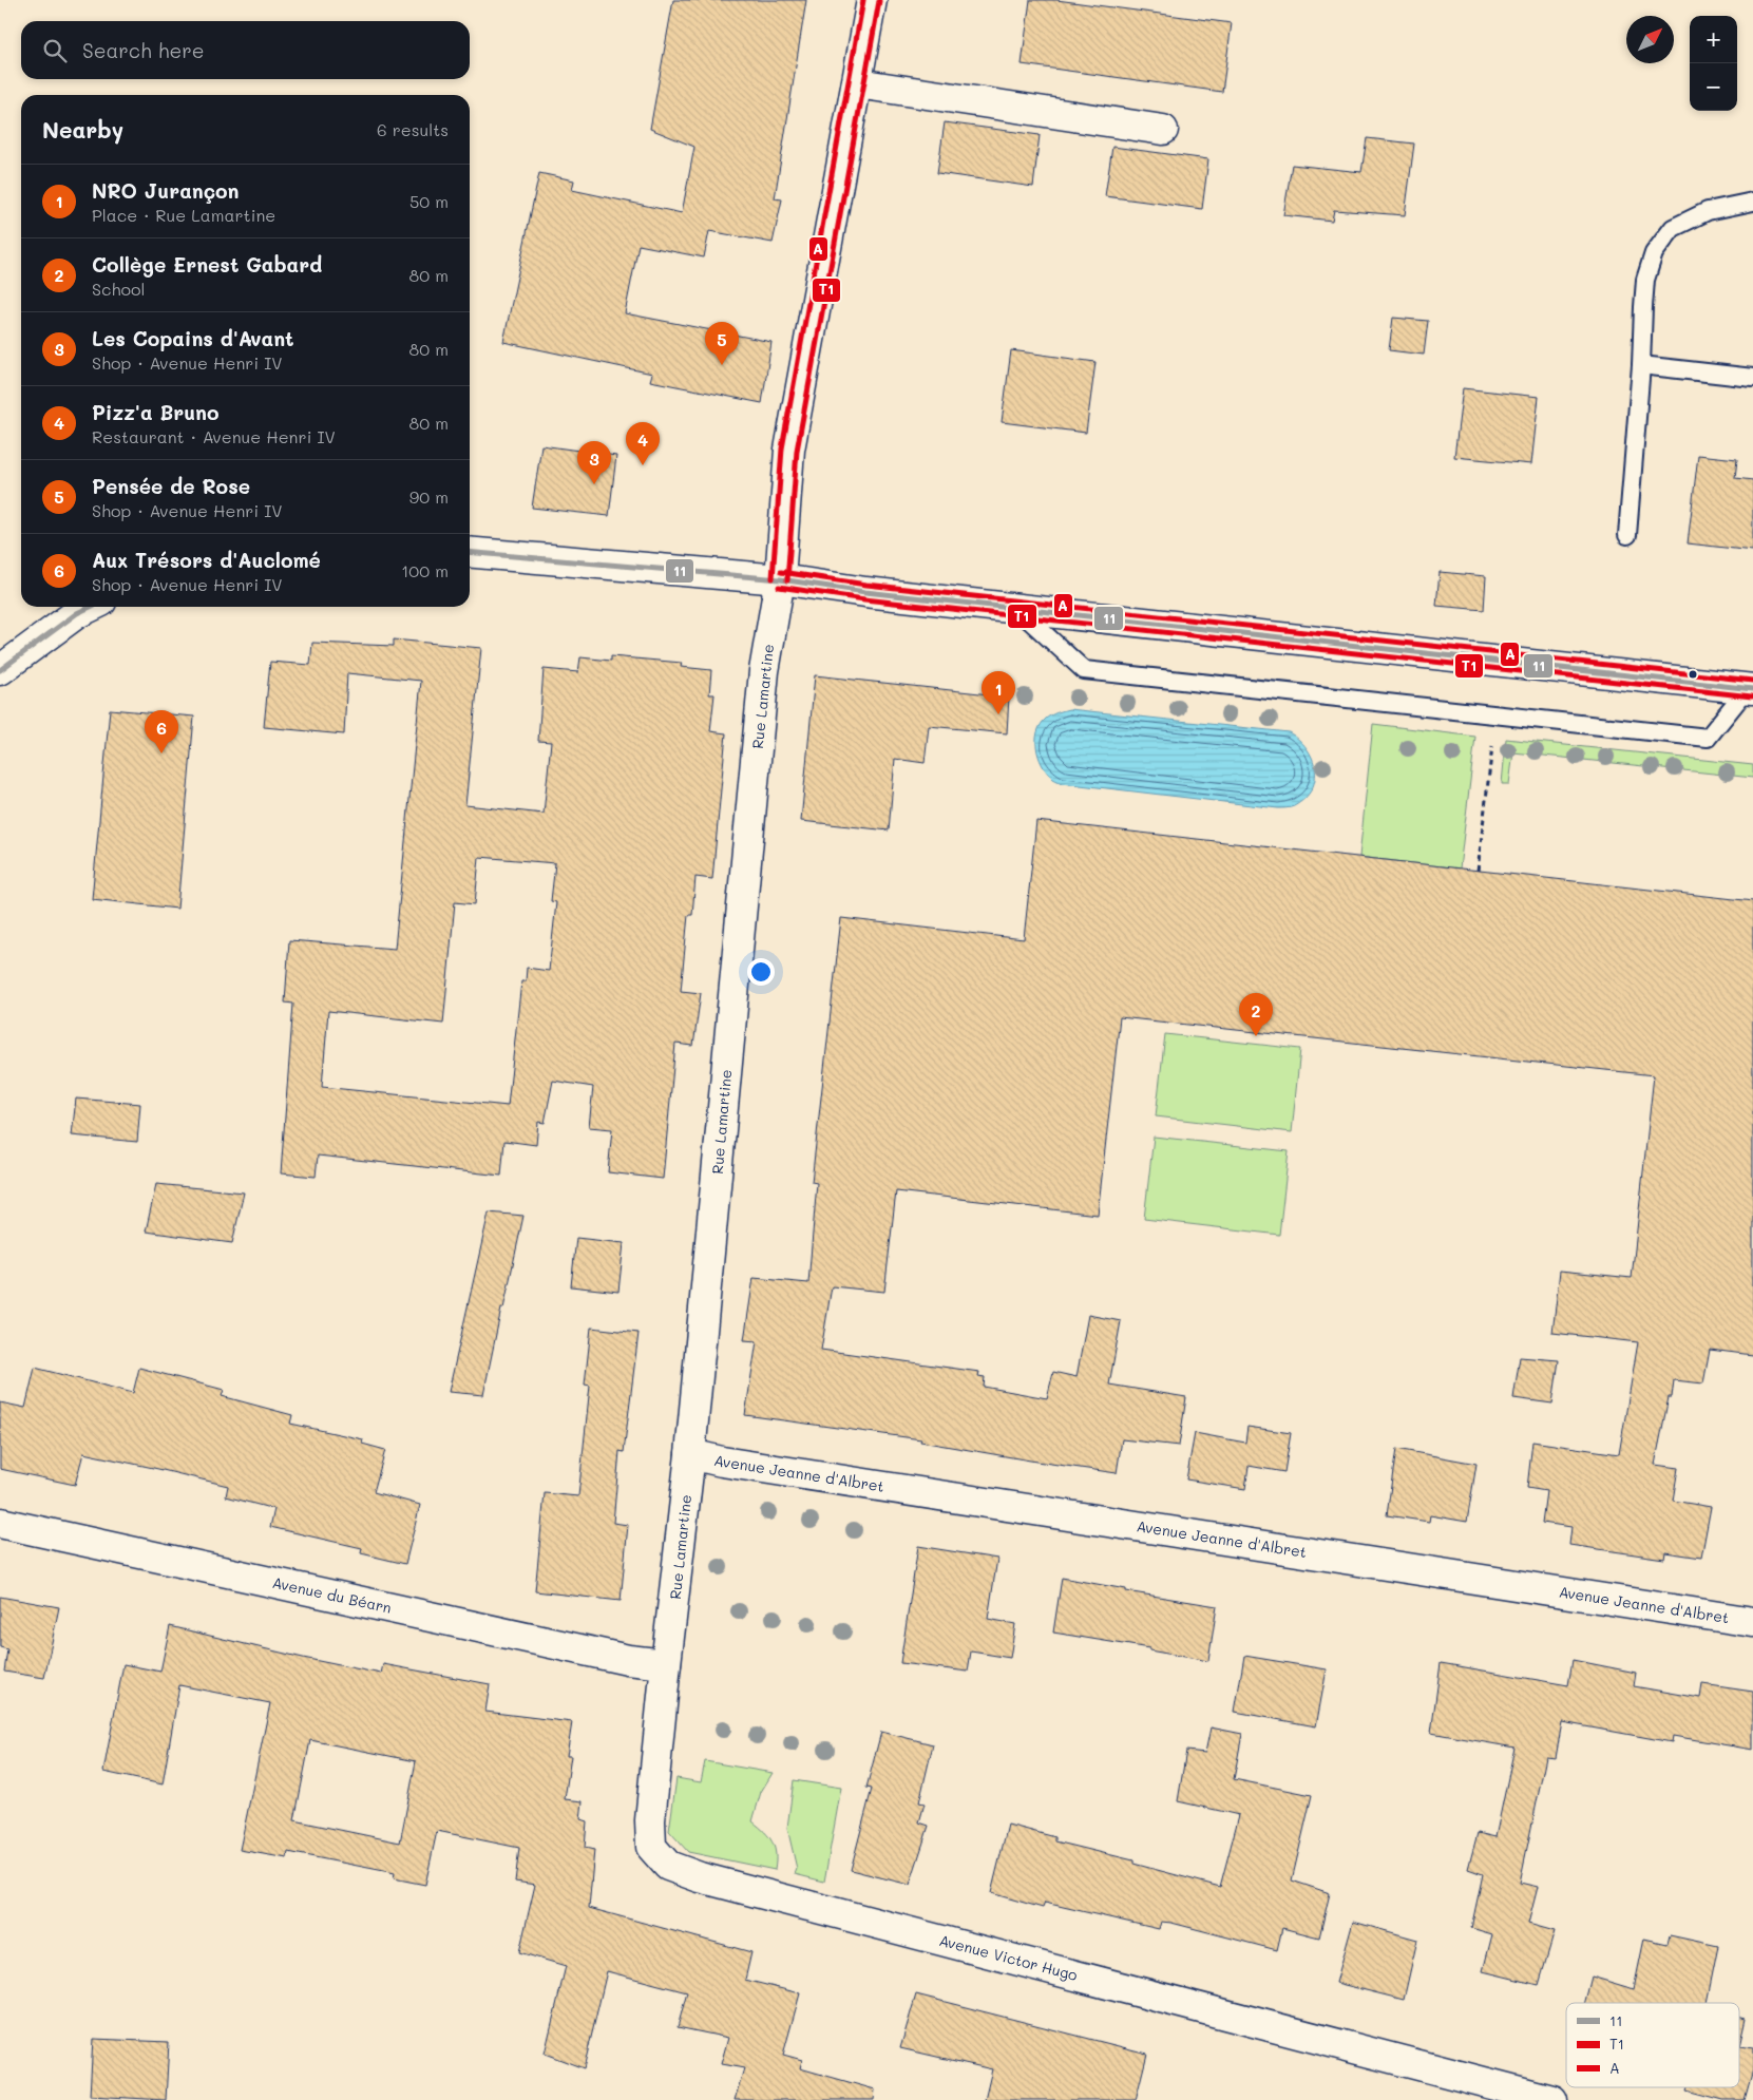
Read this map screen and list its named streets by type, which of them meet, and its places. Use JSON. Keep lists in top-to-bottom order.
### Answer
{
  "streets": {
    "street": [
      "Rue Lamartine",
      "Avenue Jeanne d'Albret",
      "Avenue du Béarn",
      "Avenue Victor Hugo"
    ]
  },
  "crossings": [
    ["Rue Lamartine", "Avenue Jeanne d'Albret"],
    ["Rue Lamartine", "Avenue du Béarn"],
    ["Rue Lamartine", "Avenue Victor Hugo"],
    ["Avenue du Béarn", "Avenue Victor Hugo"]
  ],
  "lines": ["transit line A", "transit line T1", "transit line 11"],
  "legend": ["11", "T1", "A"],
  "north": "top right",
  "page": {
    "map_buttons": ["+", "−"],
    "search": "Search here",
    "heading": ["Nearby", "6 results"],
    "list": [
      {
        "mark": "1",
        "name": "NRO Jurançon",
        "note": "Place · Rue Lamartine",
        "value": "50 m"
      },
      {
        "mark": "2",
        "name": "Collège Ernest Gabard",
        "note": "School",
        "value": "80 m"
      },
      {
        "mark": "3",
        "name": "Les Copains d'Avant",
        "note": "Shop · Avenue Henri IV",
        "value": "80 m"
      },
      {
        "mark": "4",
        "name": "Pizz'a Bruno",
        "note": "Restaurant · Avenue Henri IV",
        "value": "80 m"
      },
      {
        "mark": "5",
        "name": "Pensée de Rose",
        "note": "Shop · Avenue Henri IV",
        "value": "90 m"
      },
      {
        "mark": "6",
        "name": "Aux Trésors d'Auclomé",
        "note": "Shop · Avenue Henri IV",
        "value": "100 m"
      }
    ],
    "pins": [
      "5",
      "4",
      "3",
      "1",
      "6",
      "2"
    ]
  }
}
